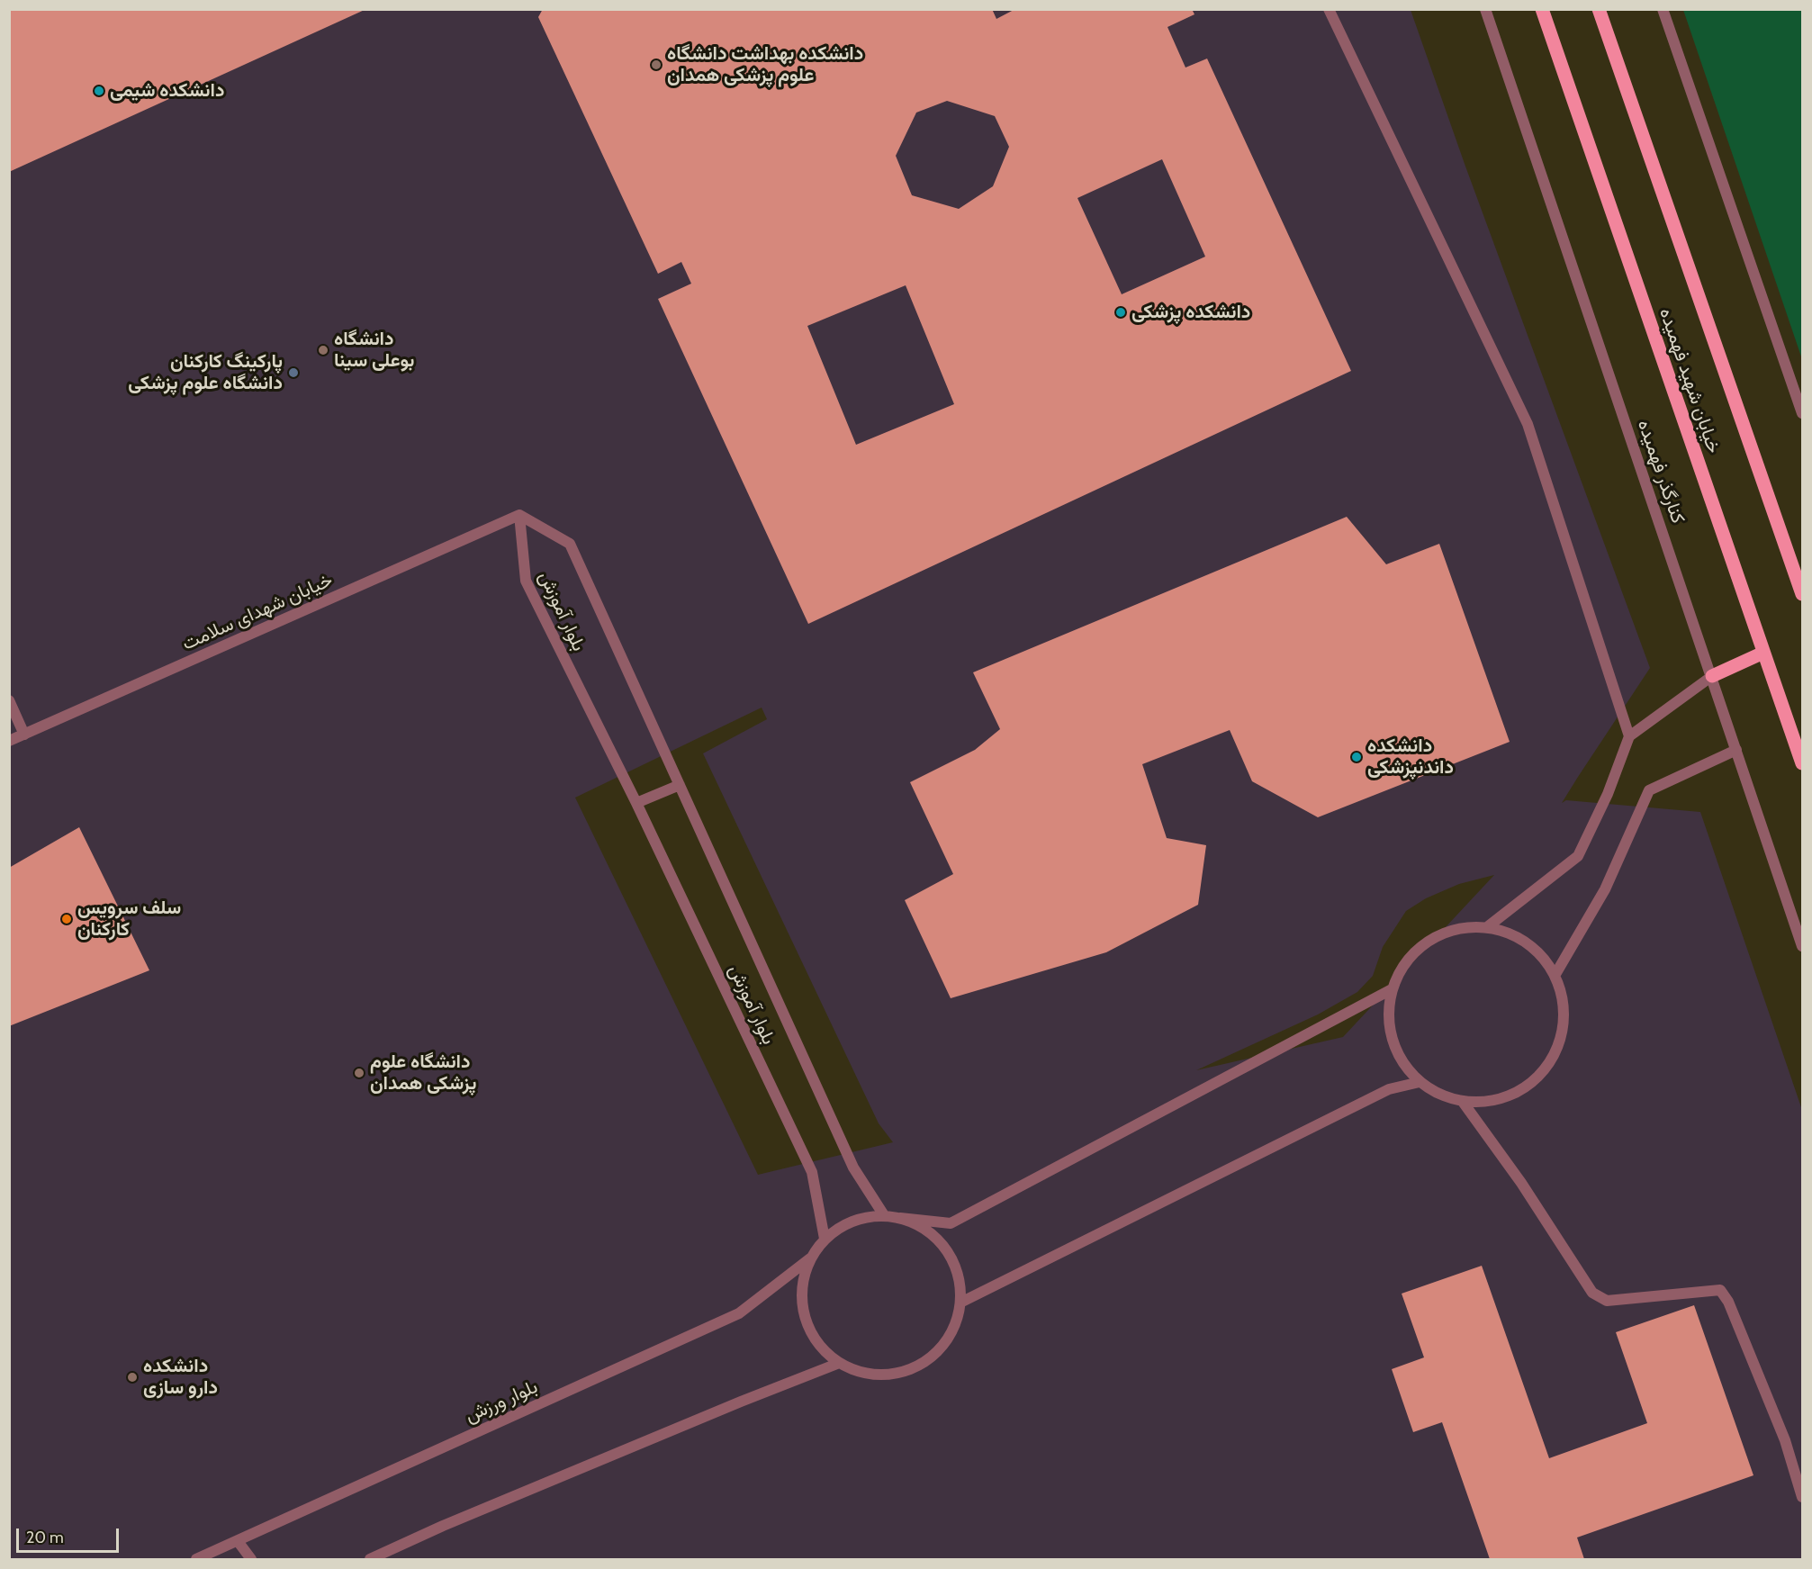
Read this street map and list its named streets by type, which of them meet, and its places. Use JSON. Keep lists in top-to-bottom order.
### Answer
{
  "streets": {
    "main road": ["خیابان شهید فهمیده"],
    "street": [
      "کنارگذر فهمیده",
      "بلوار آموزش",
      "خیابان شهدای سلامت",
      "بلوار ورزش"
    ]
  },
  "crossings": [
    ["بلوار آموزش", "خیابان شهدای سلامت"],
    ["بلوار آموزش", "بلوار ورزش"]
  ],
  "places": [
    "دانشکده بهداشت دانشگاه علوم پزشکی همدان",
    "دانشکده شیمی",
    "دانشکده پزشکی",
    "دانشگاه بوعلی سینا",
    "پارکینگ کارکنان دانشگاه علوم پزشکی",
    "دانشکده داندنپزشکی",
    "سلف سرویس کارکنان",
    "دانشگاه علوم پزشکی همدان",
    "دانشکده دارو سازی"
  ],
  "scale_bar": "20 m"
}
